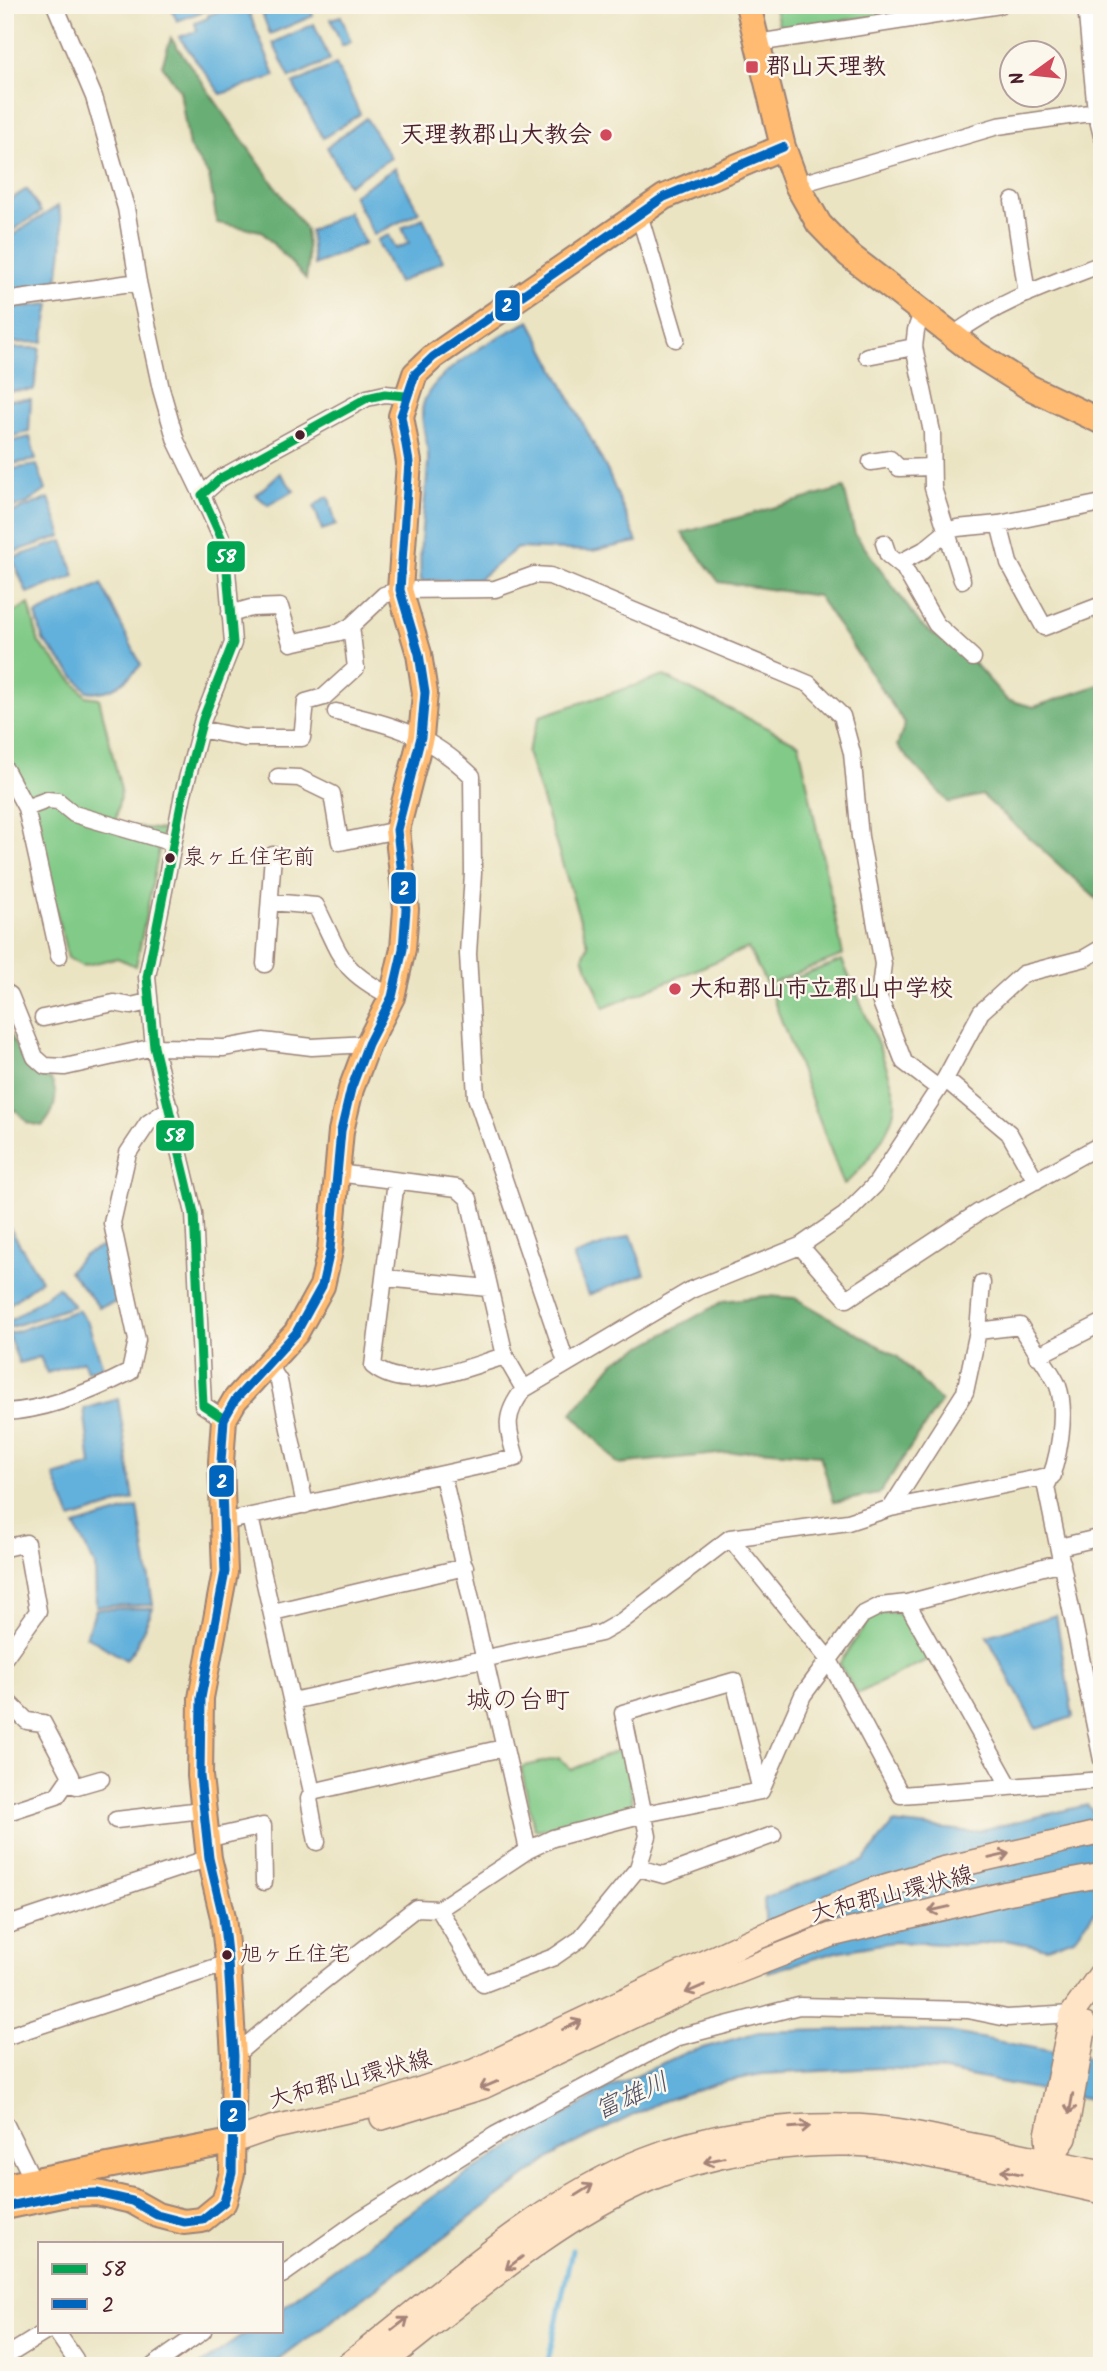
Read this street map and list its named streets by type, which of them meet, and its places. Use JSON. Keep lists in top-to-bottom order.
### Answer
{
  "streets": {
    "main road": ["大和郡山環状線"]
  },
  "districts": ["城の台町"],
  "water": ["富雄川"],
  "places": {
    "transit": ["郡山天理教"],
    "other": [
      "天理教郡山大教会",
      "泉ヶ丘住宅前",
      "大和郡山市立郡山中学校",
      "旭ヶ丘住宅"
    ]
  },
  "lines": ["transit line 2", "transit line 58"],
  "legend": ["58", "2"],
  "north": "left"
}
